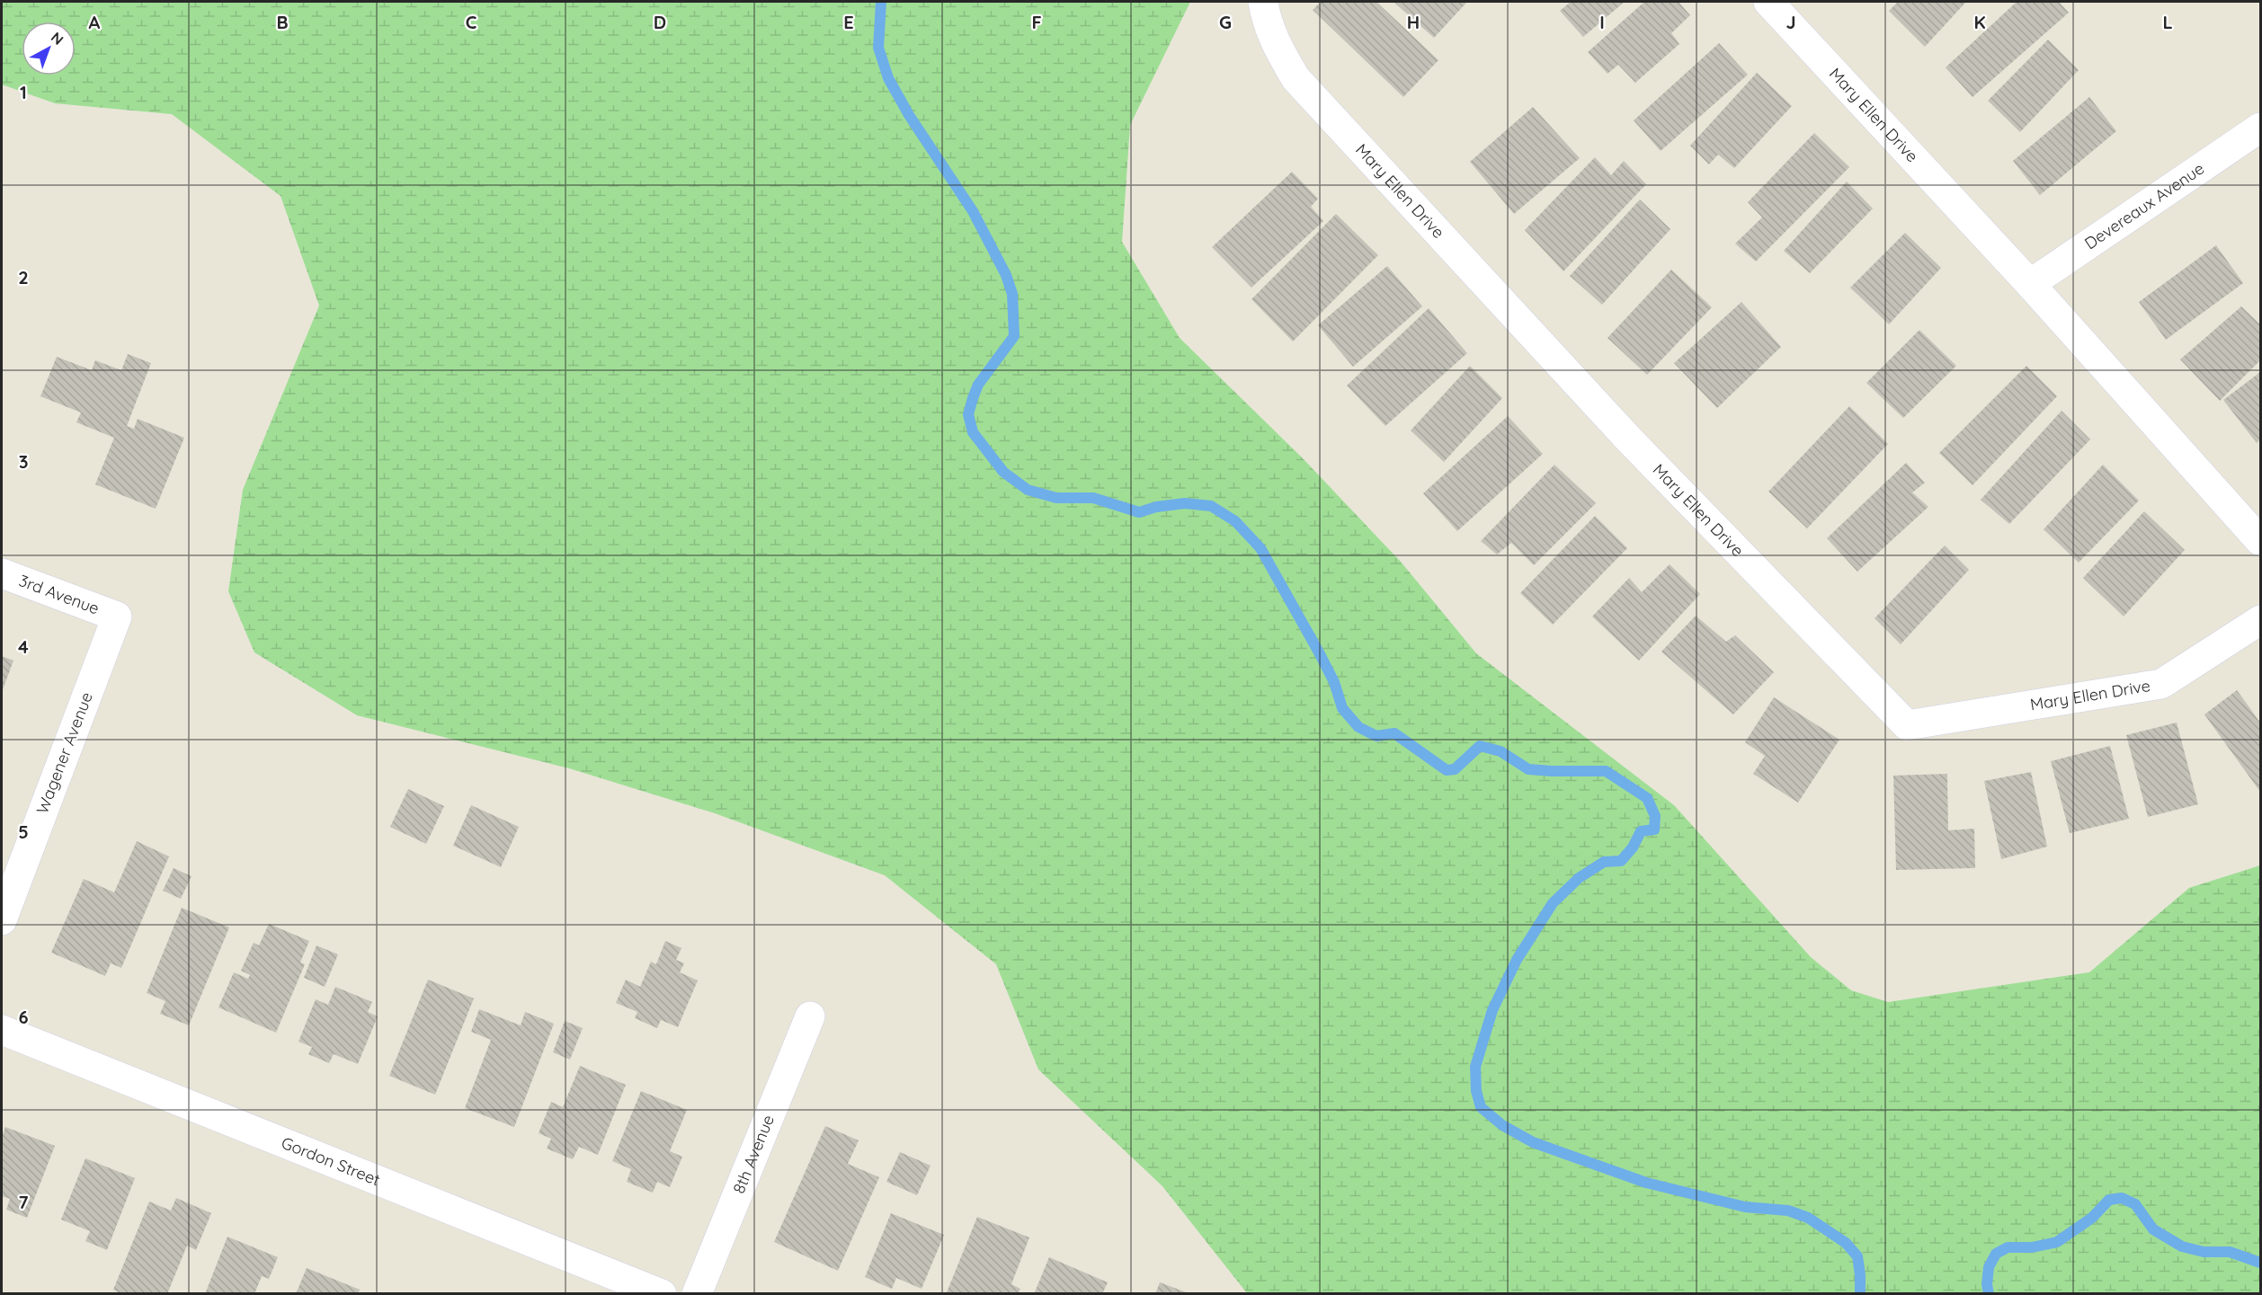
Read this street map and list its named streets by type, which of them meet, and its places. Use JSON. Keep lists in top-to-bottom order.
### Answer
{
  "streets": {
    "street": [
      "Mary Ellen Drive",
      "Devereaux Avenue",
      "3rd Avenue",
      "Wagener Avenue",
      "8th Avenue",
      "Gordon Street"
    ]
  },
  "crossings": [
    ["Mary Ellen Drive", "Devereaux Avenue"],
    ["3rd Avenue", "Wagener Avenue"]
  ],
  "north": "top right",
  "grid": {
    "columns": [
      "A",
      "B",
      "C",
      "D",
      "E",
      "F",
      "G",
      "H",
      "I",
      "J",
      "K",
      "L"
    ],
    "rows": [
      "1",
      "2",
      "3",
      "4",
      "5",
      "6",
      "7"
    ]
  }
}
